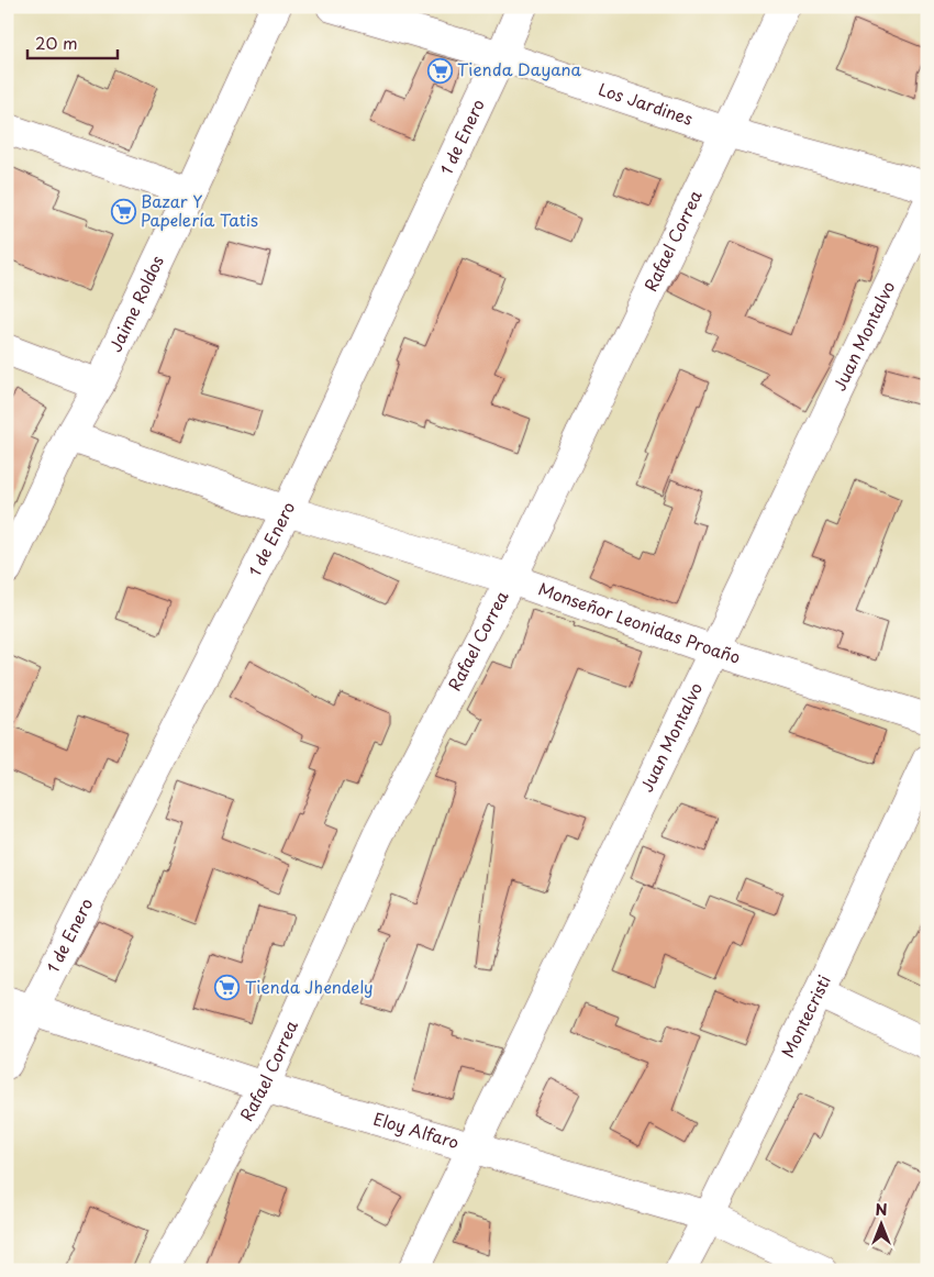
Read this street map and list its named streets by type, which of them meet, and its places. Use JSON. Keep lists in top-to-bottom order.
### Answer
{
  "streets": {
    "street": [
      "Los Jardines",
      "1 de Enero",
      "Rafael Correa",
      "Jaime Roldos",
      "Juan Montalvo",
      "Monseñor Leonidas Proaño",
      "Montecristi",
      "Eloy Alfaro"
    ]
  },
  "crossings": [
    ["Los Jardines", "1 de Enero"],
    ["Los Jardines", "Rafael Correa"],
    ["1 de Enero", "Monseñor Leonidas Proaño"],
    ["1 de Enero", "Eloy Alfaro"],
    ["Rafael Correa", "Monseñor Leonidas Proaño"],
    ["Rafael Correa", "Eloy Alfaro"],
    ["Jaime Roldos", "Monseñor Leonidas Proaño"],
    ["Juan Montalvo", "Monseñor Leonidas Proaño"],
    ["Juan Montalvo", "Eloy Alfaro"],
    ["Montecristi", "Eloy Alfaro"]
  ],
  "places": {
    "supermarket": ["Tienda Dayana", "Bazar Y Papelería Tatis", "Tienda Jhendely"]
  },
  "scale_bar": "20 m",
  "north": "top"
}
